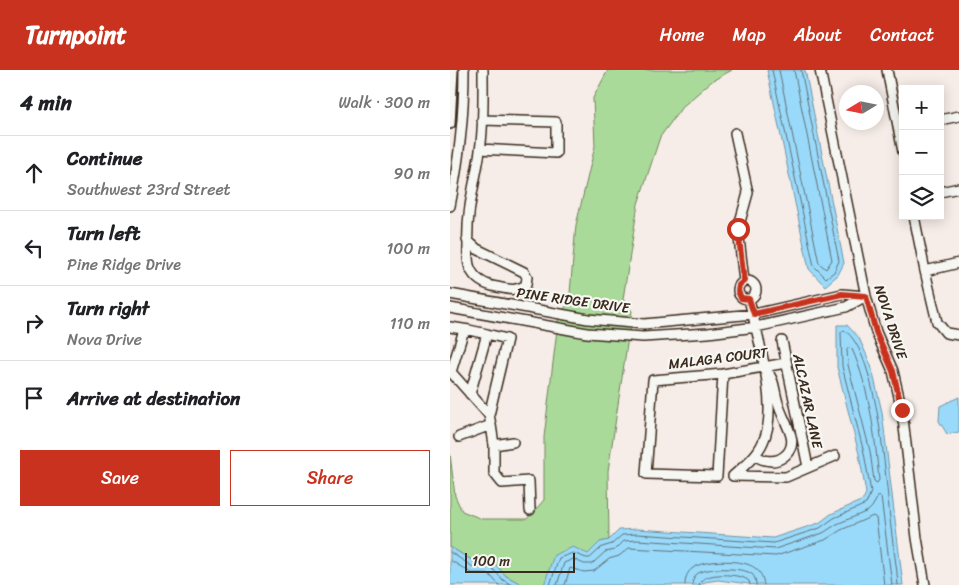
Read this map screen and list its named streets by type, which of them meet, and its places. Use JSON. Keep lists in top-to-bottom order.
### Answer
{
  "streets": {
    "street": [
      "PINE RIDGE DRIVE",
      "NOVA DRIVE",
      "MALAGA COURT",
      "ALCAZAR LANE"
    ]
  },
  "crossings": [
    ["PINE RIDGE DRIVE", "NOVA DRIVE"],
    ["MALAGA COURT", "ALCAZAR LANE"]
  ],
  "scale_bar": "100 m",
  "north": "left",
  "page": {
    "header": "Turnpoint",
    "nav": [
      "Home",
      "Map",
      "About",
      "Contact"
    ],
    "heading": ["4 min", "Walk · 300 m"],
    "map_buttons": ["+", "−"],
    "list": [
      ["Continue", "Southwest 23rd Street", "90 m"],
      ["Turn left", "Pine Ridge Drive", "100 m"],
      ["Turn right", "Nova Drive", "110 m"],
      "Arrive at destination"
    ],
    "buttons": ["Save", "Share"],
    "scale": "100 m"
  }
}
